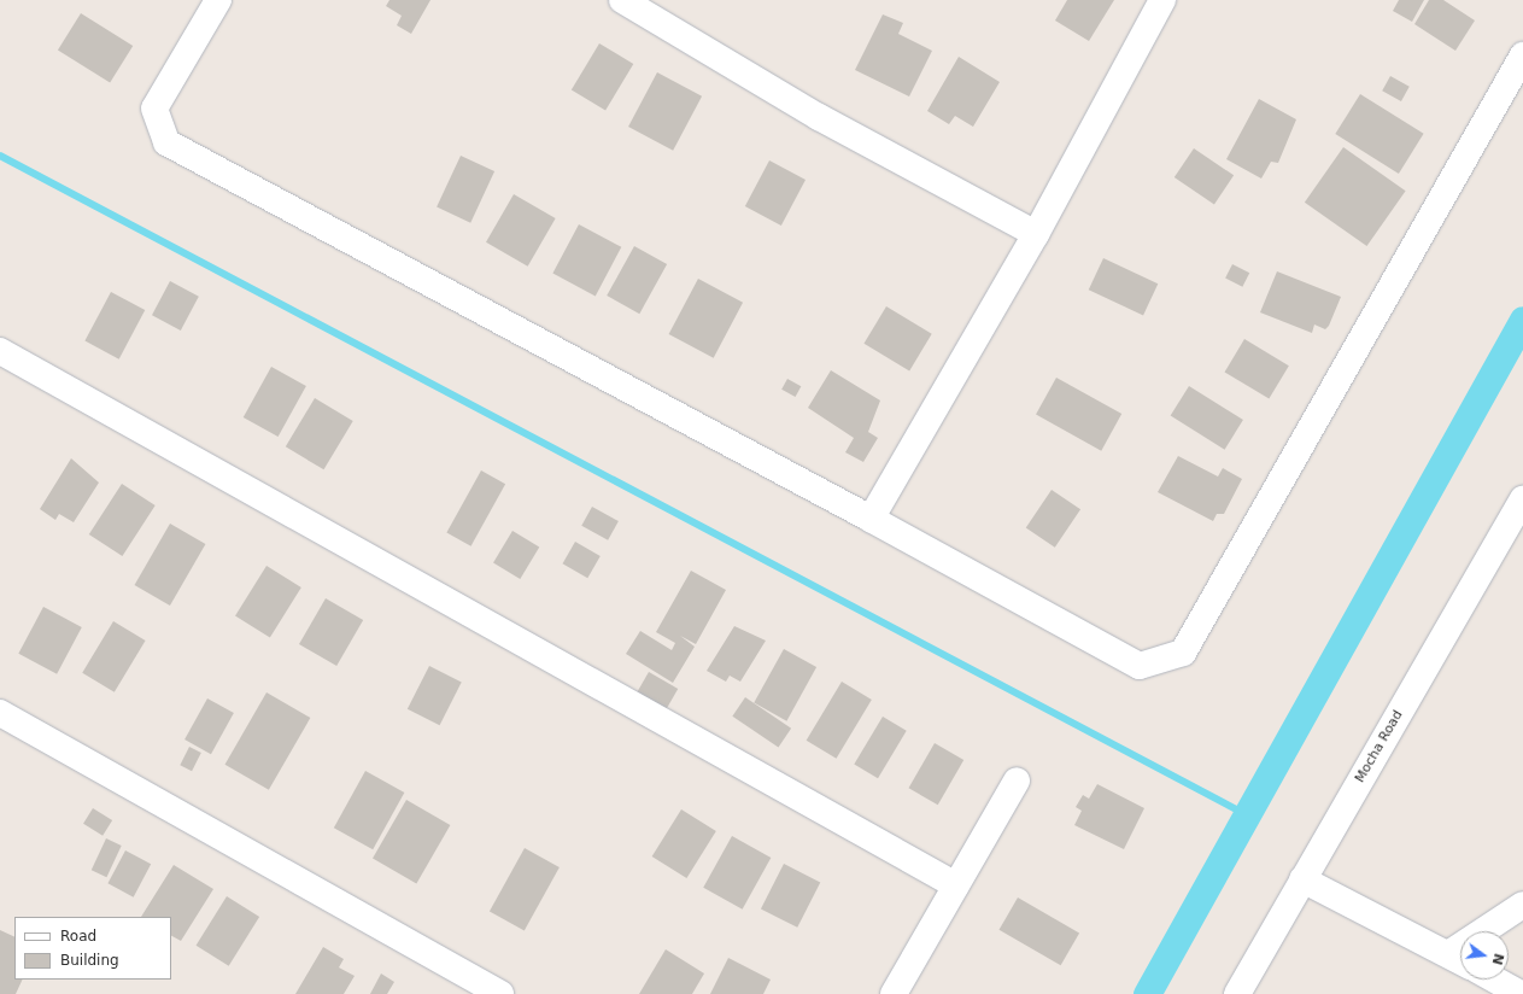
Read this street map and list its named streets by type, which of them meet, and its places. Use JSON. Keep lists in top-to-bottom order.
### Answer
{
  "streets": {
    "street": ["Mocha Road"]
  },
  "legend": ["Road", "Building"],
  "north": "right"
}
